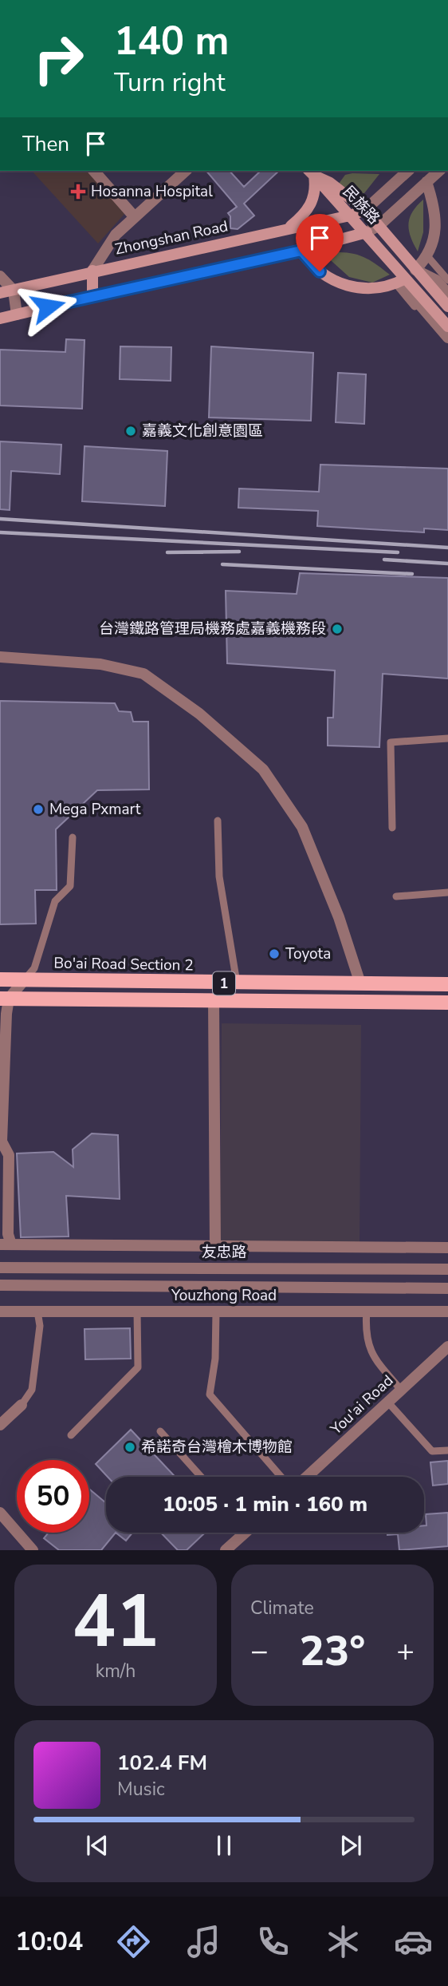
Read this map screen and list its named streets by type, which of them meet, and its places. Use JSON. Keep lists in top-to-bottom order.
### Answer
{
  "streets": {
    "main road": [
      "民族路",
      "Zhongshan Road",
      "Bo'ai Road Section 2",
      "1"
    ],
    "street": ["友忠路", "Youzhong Road", "You'ai Road"]
  },
  "crossings": [
    ["民族路", "Zhongshan Road"]
  ],
  "places": {
    "health": ["Hosanna Hospital"],
    "other": [
      "嘉義文化創意園區",
      "台灣鐵路管理局機務處嘉義機務段",
      "Mega Pxmart",
      "Toyota",
      "希諾奇台灣檜木博物館"
    ]
  },
  "page": {
    "turn": ["140 m", "Turn right"],
    "then": "Then",
    "limit": "50",
    "trip": "10:05 · 1 min · 160 m",
    "tile": [
      ["41", "km/h"],
      "Climate"
    ],
    "heat": ["−", "23°", "+"],
    "song": ["102.4 FM", "Music"],
    "tabs": "10:04"
  }
}
